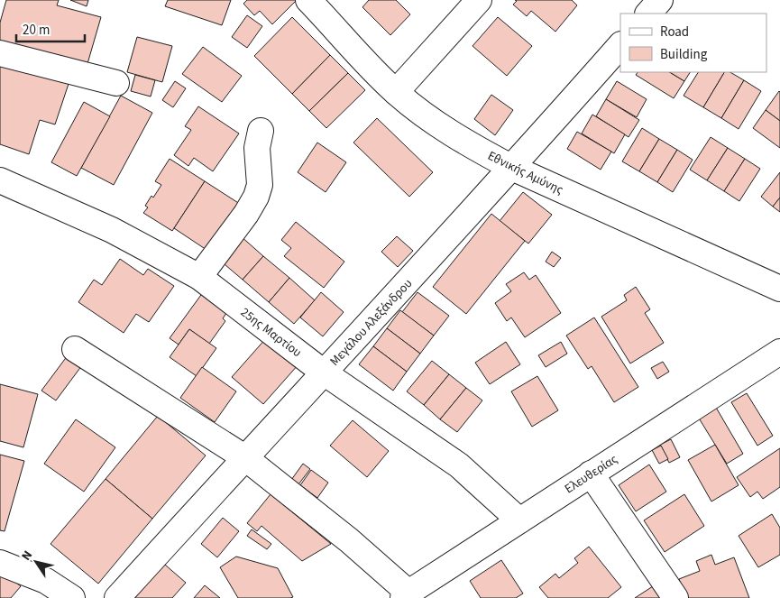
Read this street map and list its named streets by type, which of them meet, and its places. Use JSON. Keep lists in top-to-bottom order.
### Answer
{
  "streets": {
    "street": [
      "Εθνικής Αμύνης",
      "Μεγάλου Αλεξάνδρου",
      "25ης Μαρτίου",
      "Ελευθερίας"
    ]
  },
  "crossings": [
    ["Εθνικής Αμύνης", "Μεγάλου Αλεξάνδρου"],
    ["Μεγάλου Αλεξάνδρου", "25ης Μαρτίου"],
    ["25ης Μαρτίου", "Ελευθερίας"]
  ],
  "legend": ["Road", "Building"],
  "scale_bar": "20 m",
  "north": "top left"
}
